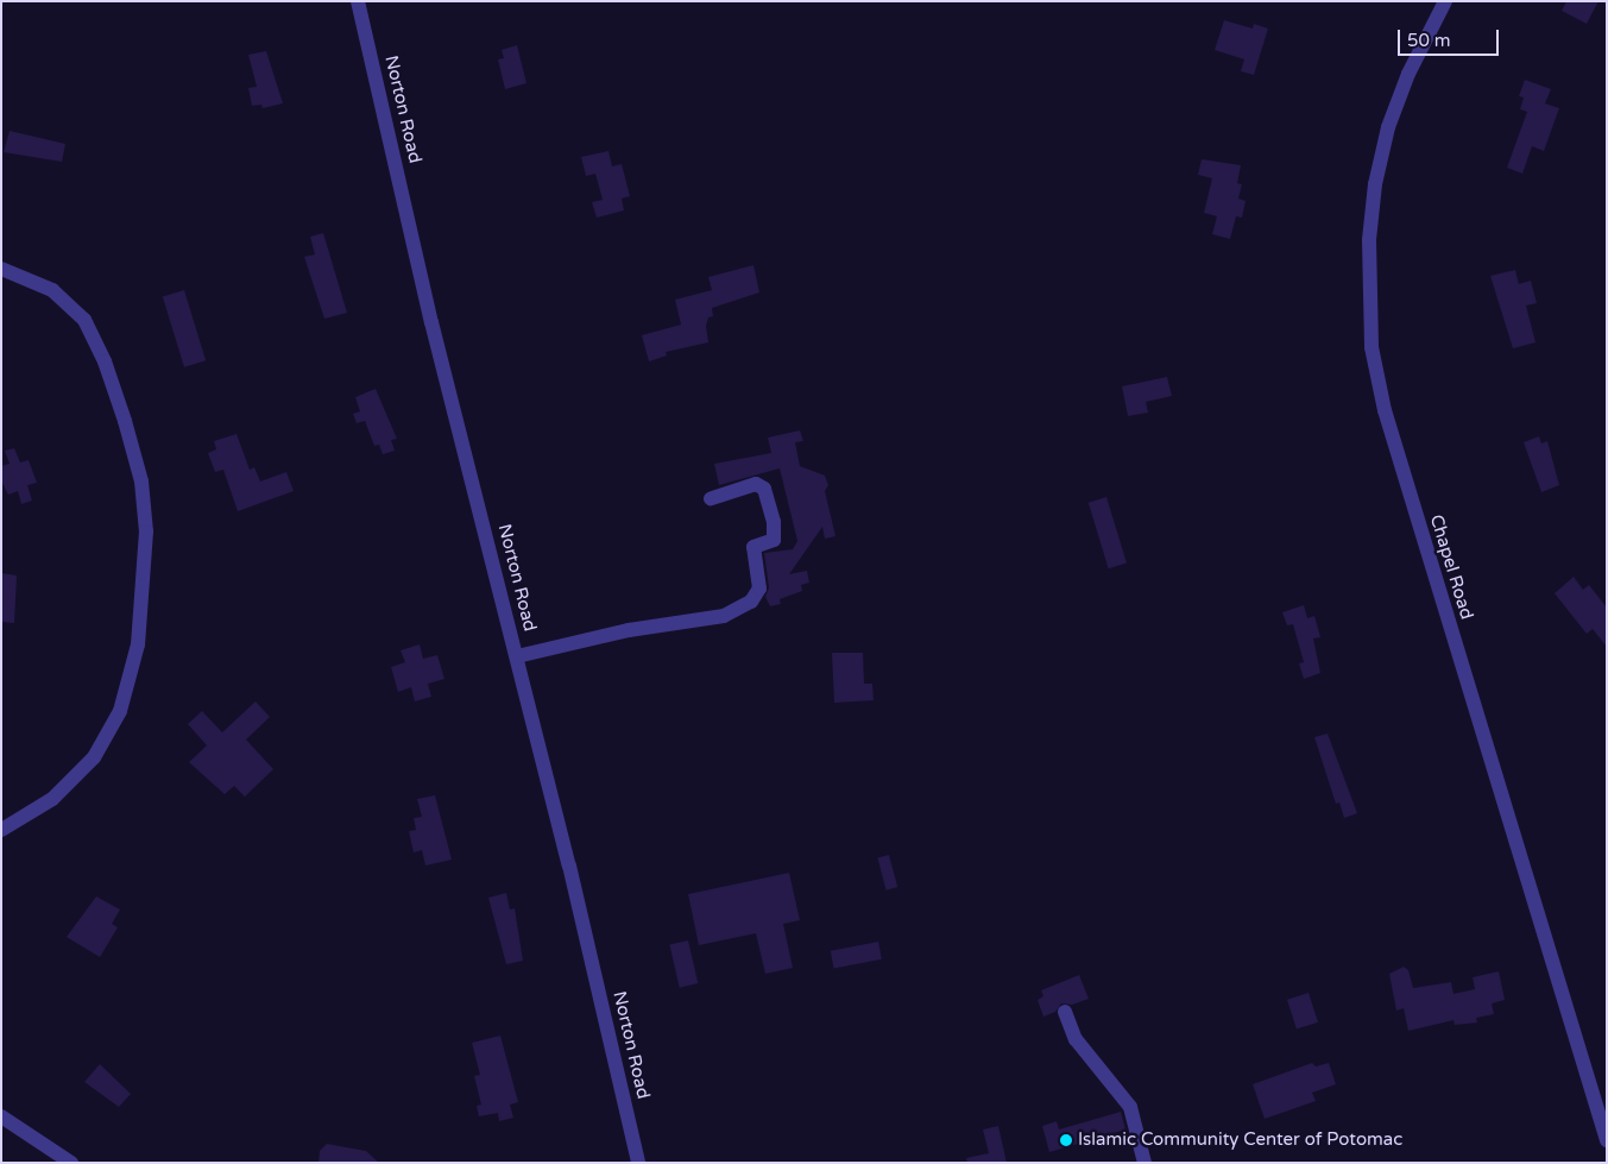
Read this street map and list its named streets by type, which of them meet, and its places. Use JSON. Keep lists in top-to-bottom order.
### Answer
{
  "streets": {
    "street": ["Norton Road", "Chapel Road"]
  },
  "places": ["Islamic Community Center of Potomac"],
  "scale_bar": "50 m"
}
